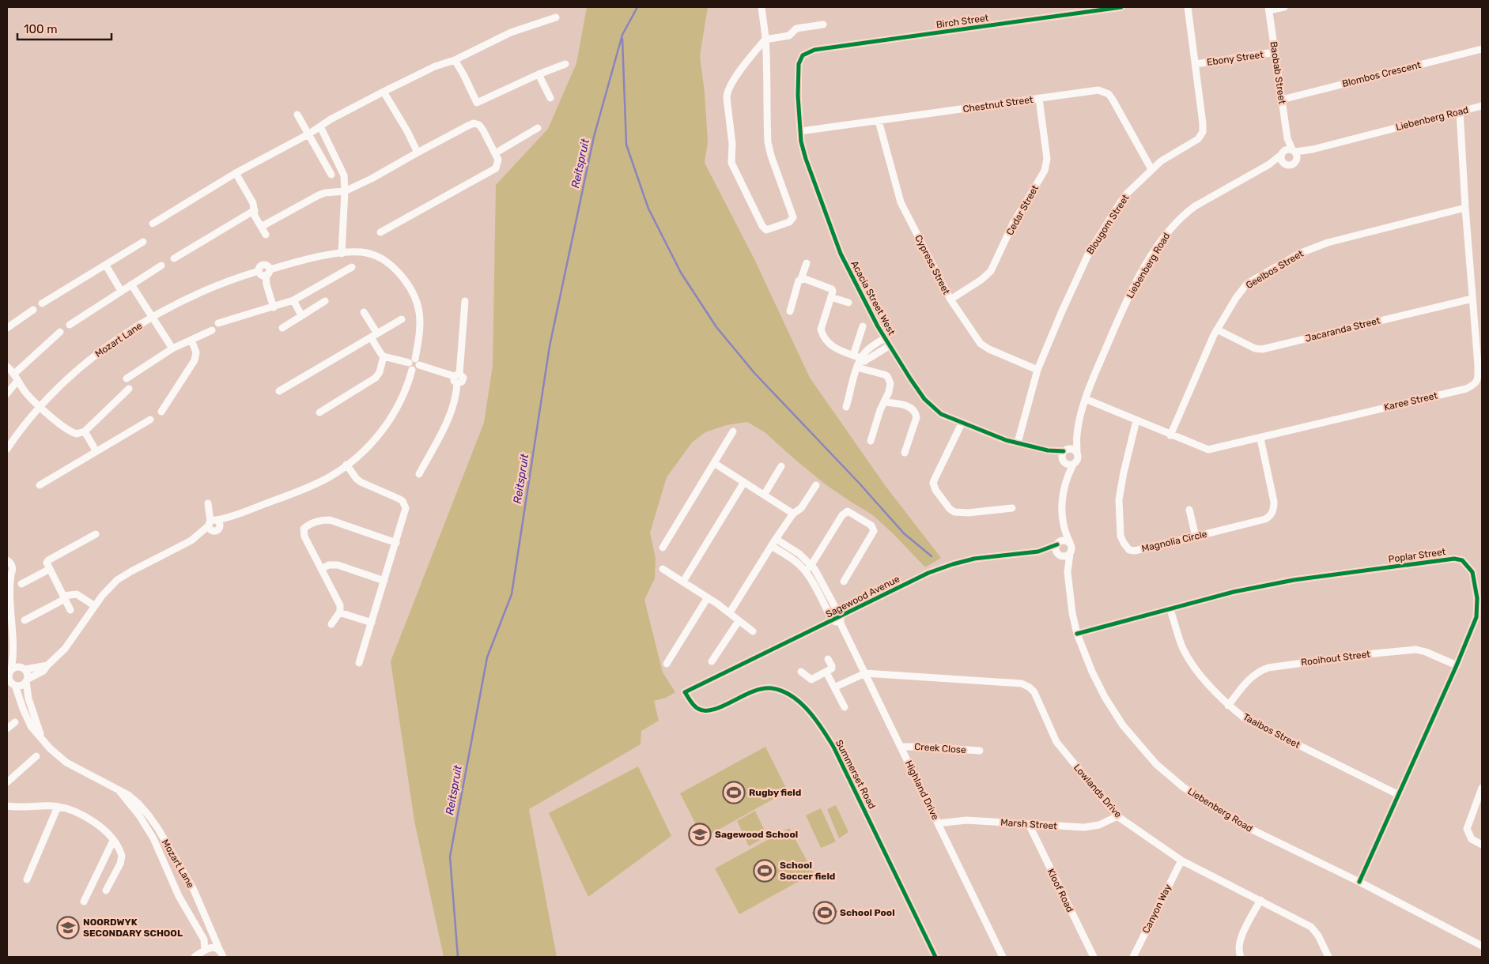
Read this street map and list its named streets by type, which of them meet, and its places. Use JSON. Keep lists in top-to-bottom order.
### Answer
{
  "streets": {
    "street": [
      "Birch Street",
      "Ebony Street",
      "Baobab Street",
      "Blombos Crescent",
      "Chestnut Street",
      "Liebenberg Road",
      "Cedar Street",
      "Blougom Street",
      "Cypress Street",
      "Geelbos Street",
      "Acacia Street West",
      "Jacaranda Street",
      "Mozart Lane",
      "Karee Street",
      "Magnolia Circle",
      "Poplar Street",
      "Sagewood Avenue",
      "Rooihout Street",
      "Taaibos Street",
      "Creek Close",
      "Summerset Road",
      "Highland Drive",
      "Lowlands Drive",
      "Marsh Street",
      "Kloof Road",
      "Canyon Way"
    ]
  },
  "crossings": [
    ["Birch Street", "Acacia Street West"],
    ["Ebony Street", "Baobab Street"],
    ["Ebony Street", "Blougom Street"],
    ["Baobab Street", "Blombos Crescent"],
    ["Baobab Street", "Liebenberg Road"],
    ["Chestnut Street", "Cedar Street"],
    ["Chestnut Street", "Blougom Street"],
    ["Chestnut Street", "Cypress Street"],
    ["Chestnut Street", "Acacia Street West"],
    ["Liebenberg Road", "Acacia Street West"],
    ["Liebenberg Road", "Karee Street"],
    ["Liebenberg Road", "Poplar Street"],
    ["Liebenberg Road", "Sagewood Avenue"],
    ["Cedar Street", "Cypress Street"],
    ["Blougom Street", "Cypress Street"],
    ["Blougom Street", "Acacia Street West"],
    ["Geelbos Street", "Jacaranda Street"],
    ["Geelbos Street", "Karee Street"],
    ["Jacaranda Street", "Karee Street"],
    ["Karee Street", "Magnolia Circle"],
    ["Poplar Street", "Rooihout Street"],
    ["Poplar Street", "Taaibos Street"],
    ["Sagewood Avenue", "Summerset Road"],
    ["Sagewood Avenue", "Highland Drive"],
    ["Rooihout Street", "Taaibos Street"],
    ["Creek Close", "Highland Drive"],
    ["Highland Drive", "Lowlands Drive"],
    ["Highland Drive", "Marsh Street"],
    ["Lowlands Drive", "Marsh Street"],
    ["Lowlands Drive", "Canyon Way"],
    ["Marsh Street", "Kloof Road"]
  ],
  "water": ["Reitspruit"],
  "places": {
    "sports": ["Rugby field", "School Soccer field", "School Pool"],
    "school or university": ["Sagewood School", "NOORDWYK SECONDARY SCHOOL"]
  },
  "scale_bar": "100 m"
}
